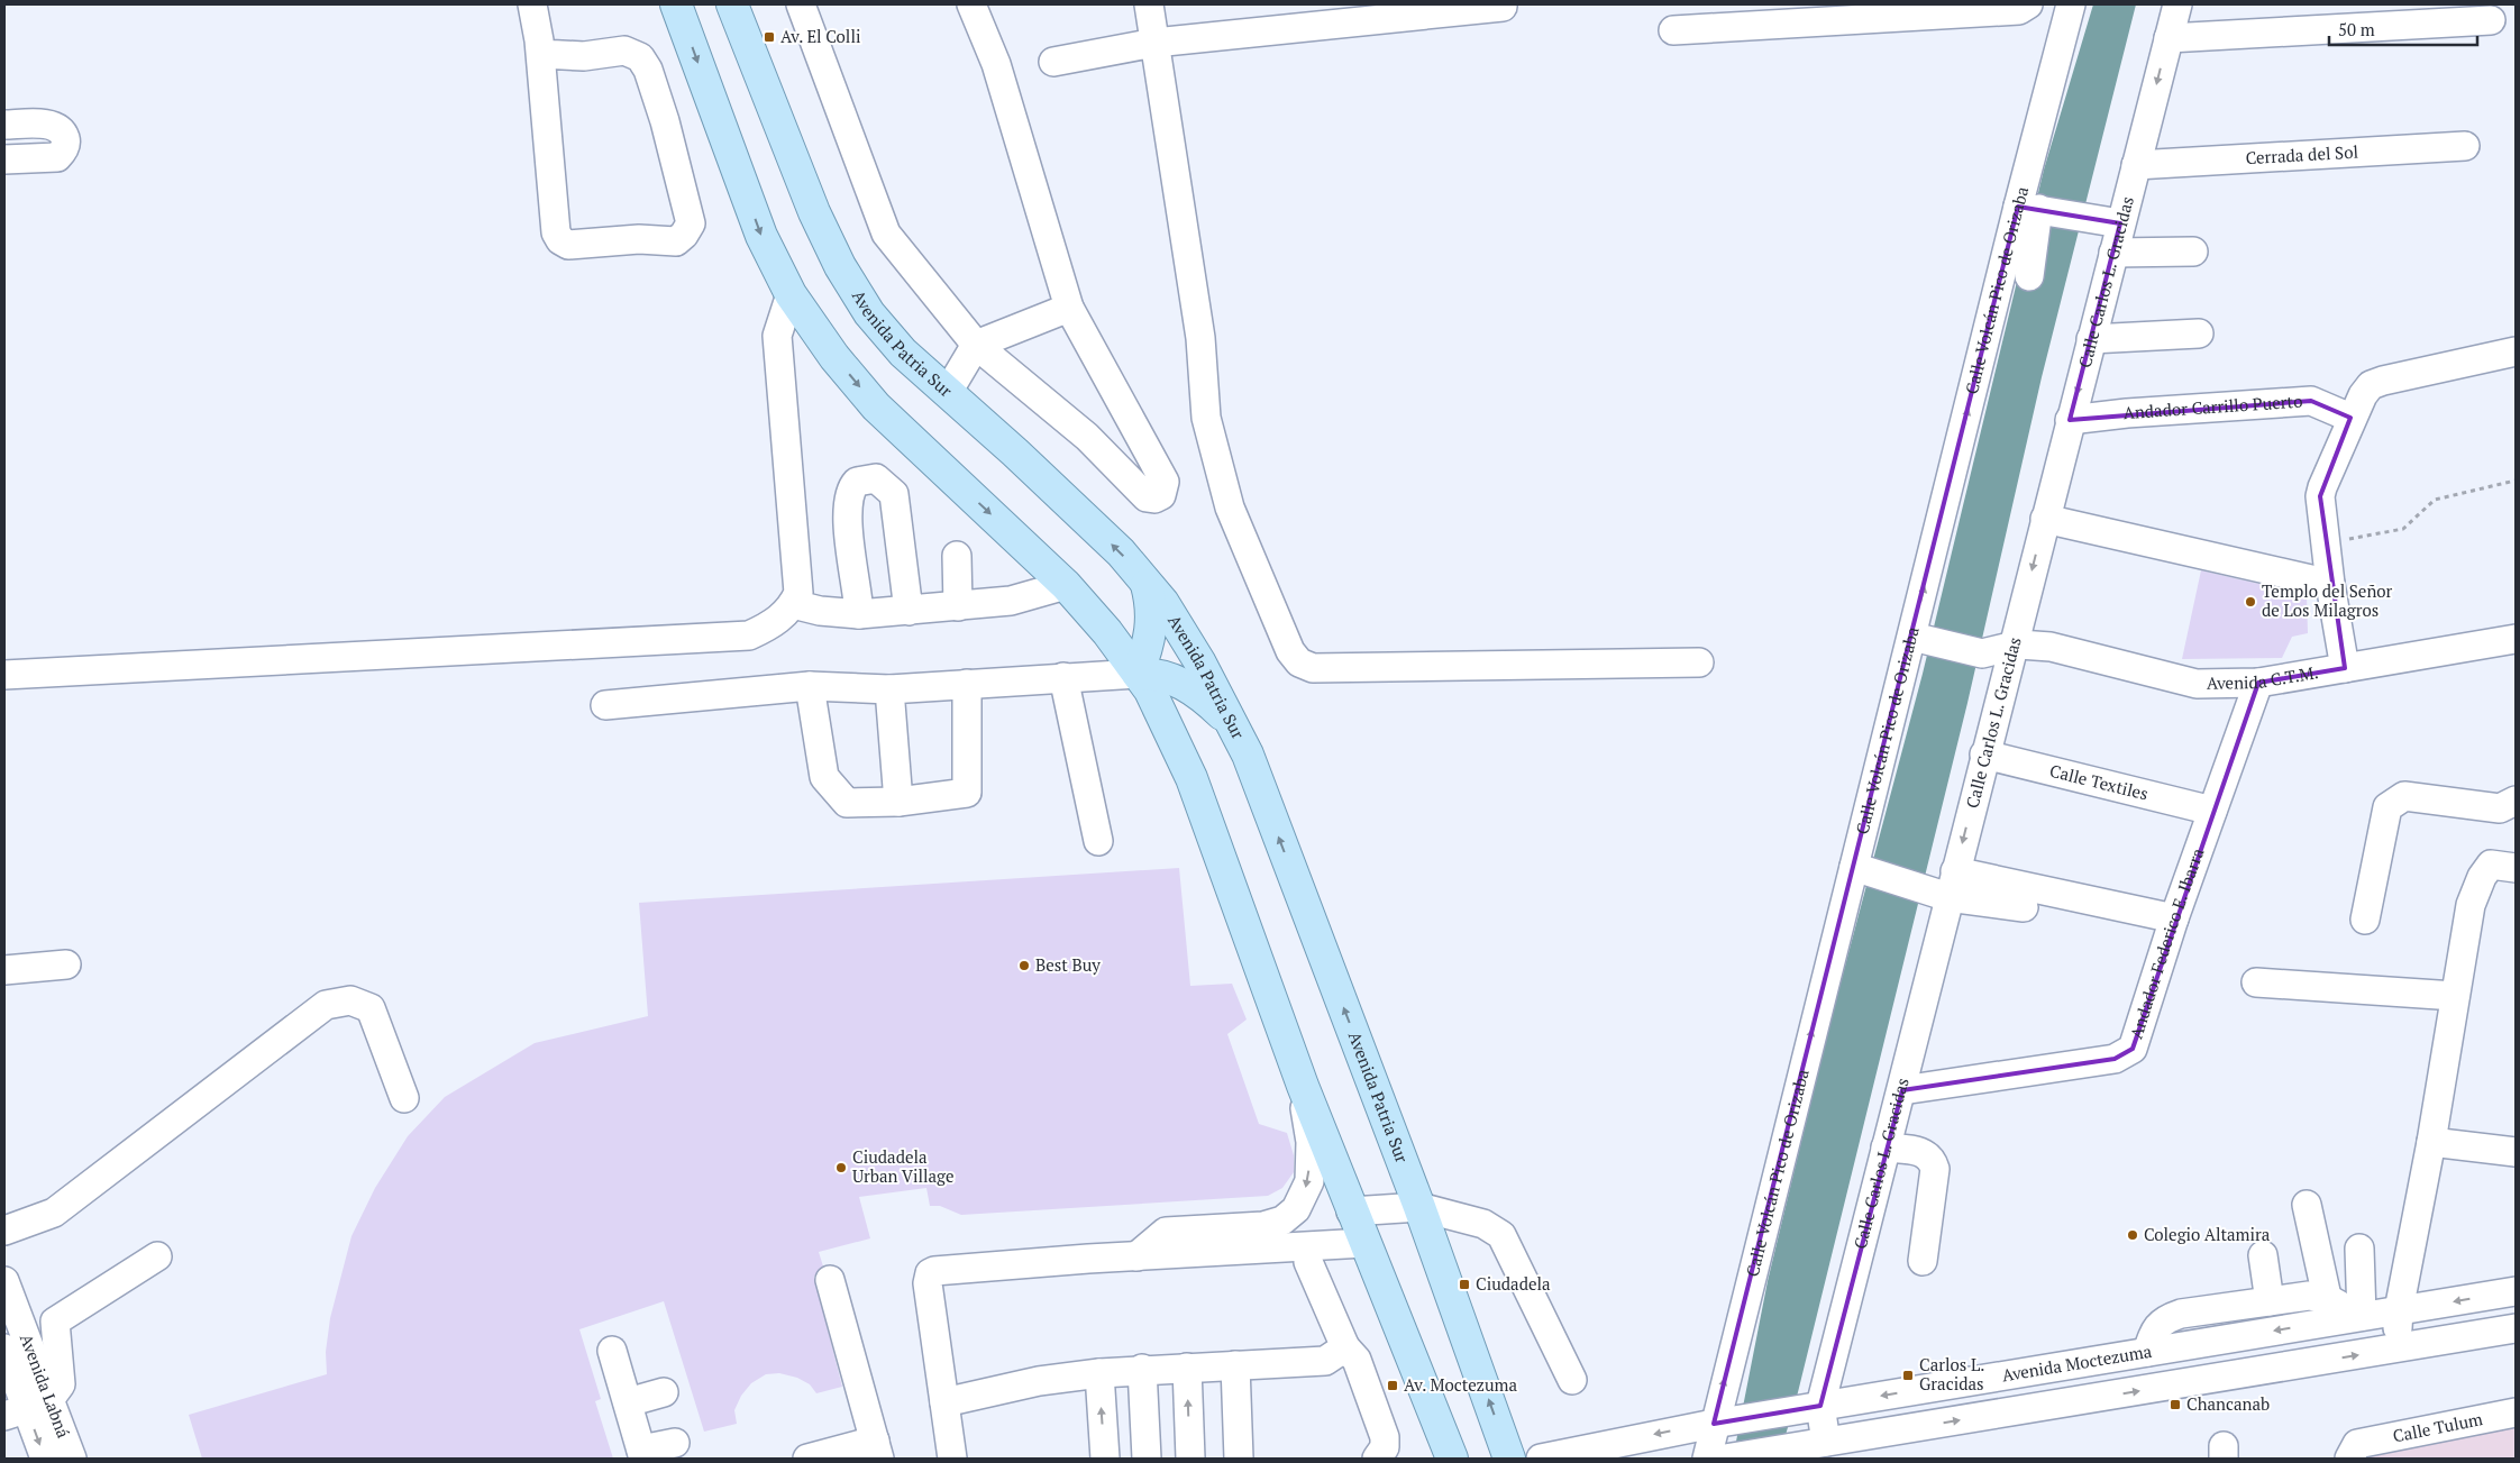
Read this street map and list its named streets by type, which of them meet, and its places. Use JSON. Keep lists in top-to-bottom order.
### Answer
{
  "streets": {
    "main road": ["Avenida Patria Sur"],
    "street": [
      "Cerrada del Sol",
      "Calle Carlos L. Gracidas",
      "Calle Volcán Pico de Orizaba",
      "Andador Carrillo Puerto",
      "Avenida C.T.M.",
      "Calle Textiles",
      "Andador Federico E. Ibarra",
      "Avenida Moctezuma",
      "Avenida Labná",
      "Calle Tulum"
    ]
  },
  "crossings": [
    ["Cerrada del Sol", "Calle Carlos L. Gracidas"],
    ["Calle Carlos L. Gracidas", "Andador Carrillo Puerto"],
    ["Calle Carlos L. Gracidas", "Avenida C.T.M."],
    ["Calle Carlos L. Gracidas", "Calle Textiles"],
    ["Calle Carlos L. Gracidas", "Andador Federico E. Ibarra"],
    ["Calle Carlos L. Gracidas", "Avenida Moctezuma"],
    ["Calle Volcán Pico de Orizaba", "Avenida C.T.M."],
    ["Calle Volcán Pico de Orizaba", "Avenida Moctezuma"],
    ["Avenida C.T.M.", "Andador Federico E. Ibarra"],
    ["Calle Textiles", "Andador Federico E. Ibarra"]
  ],
  "one_way": ["Calle Volcán Pico de Orizaba"],
  "places": {
    "transit": [
      "Av. El Colli",
      "Ciudadela",
      "Carlos L. Gracidas",
      "Av. Moctezuma",
      "Chancanab"
    ],
    "other": [
      "Templo del Señor de Los Milagros",
      "Best Buy",
      "Ciudadela Urban Village",
      "Colegio Altamira"
    ]
  },
  "scale_bar": "50 m"
}
